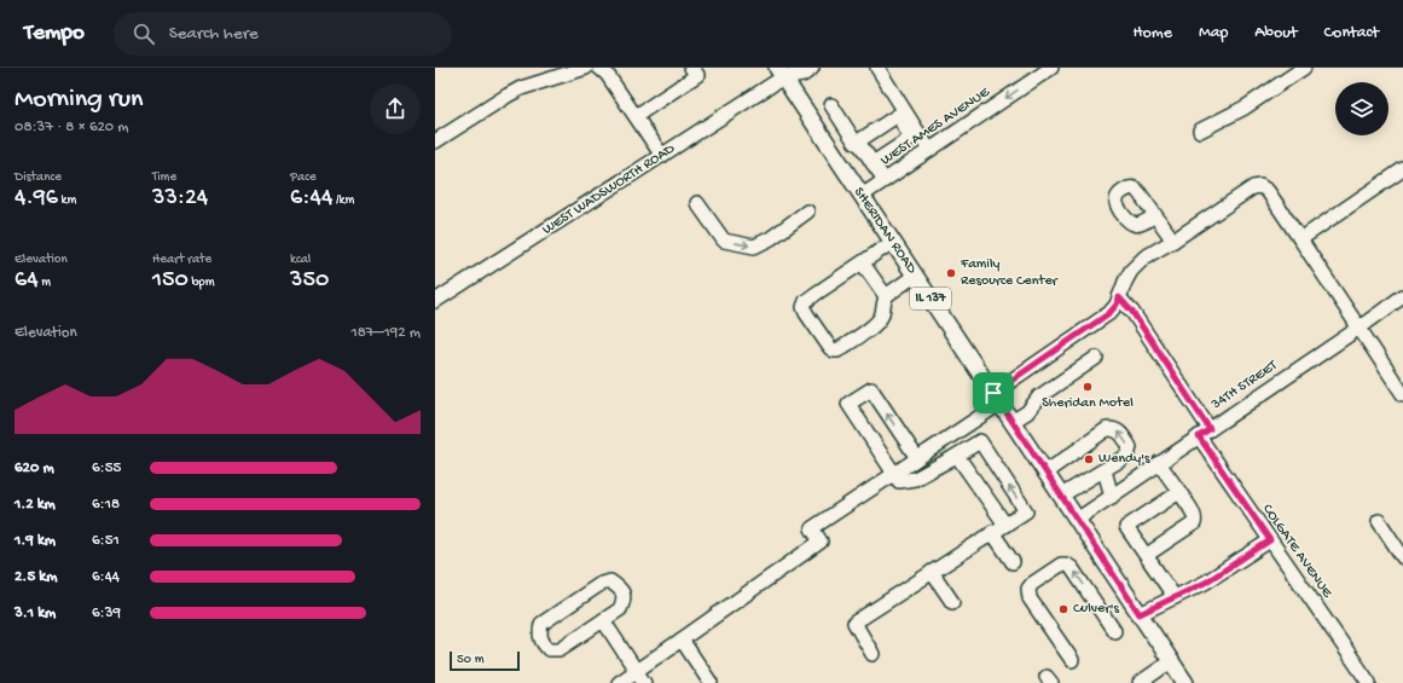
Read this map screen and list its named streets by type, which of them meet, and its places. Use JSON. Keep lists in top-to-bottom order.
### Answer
{
  "streets": {
    "main road": ["WEST WADSWORTH ROAD", "SHERIDAN ROAD", "IL 137"],
    "street": ["WEST AMES AVENUE", "34TH STREET", "COLGATE AVENUE"]
  },
  "crossings": [
    ["WEST AMES AVENUE", "SHERIDAN ROAD"],
    ["WEST WADSWORTH ROAD", "SHERIDAN ROAD"],
    ["SHERIDAN ROAD", "34TH STREET"],
    ["34TH STREET", "COLGATE AVENUE"]
  ],
  "one_way": ["WEST AMES AVENUE"],
  "places": [
    "Family Resource Center",
    "Sheridan Motel",
    "Wendy's",
    "Culver's"
  ],
  "scale_bar": "50 m",
  "page": {
    "header": "Tempo",
    "search": "Search here",
    "nav": [
      "Home",
      "Map",
      "About",
      "Contact"
    ],
    "heading": ["Morning run", "08:37 · 8 × 620 m"],
    "stats": [
      ["Distance", "4.96 km"],
      ["Time", "33:24"],
      ["Pace", "6:44 /km"],
      ["Elevation", "64 m"],
      ["Heart rate", "150 bpm"],
      ["kcal", "350"]
    ],
    "chart": ["Elevation", "187–192 m"],
    "list": [
      {
        "name": "620 m",
        "note": "6:55"
      },
      {
        "name": "1.2 km",
        "note": "6:18"
      },
      {
        "name": "1.9 km",
        "note": "6:51"
      },
      {
        "name": "2.5 km",
        "note": "6:44"
      },
      {
        "name": "3.1 km",
        "note": "6:39"
      }
    ],
    "scale": "50 m"
  }
}
